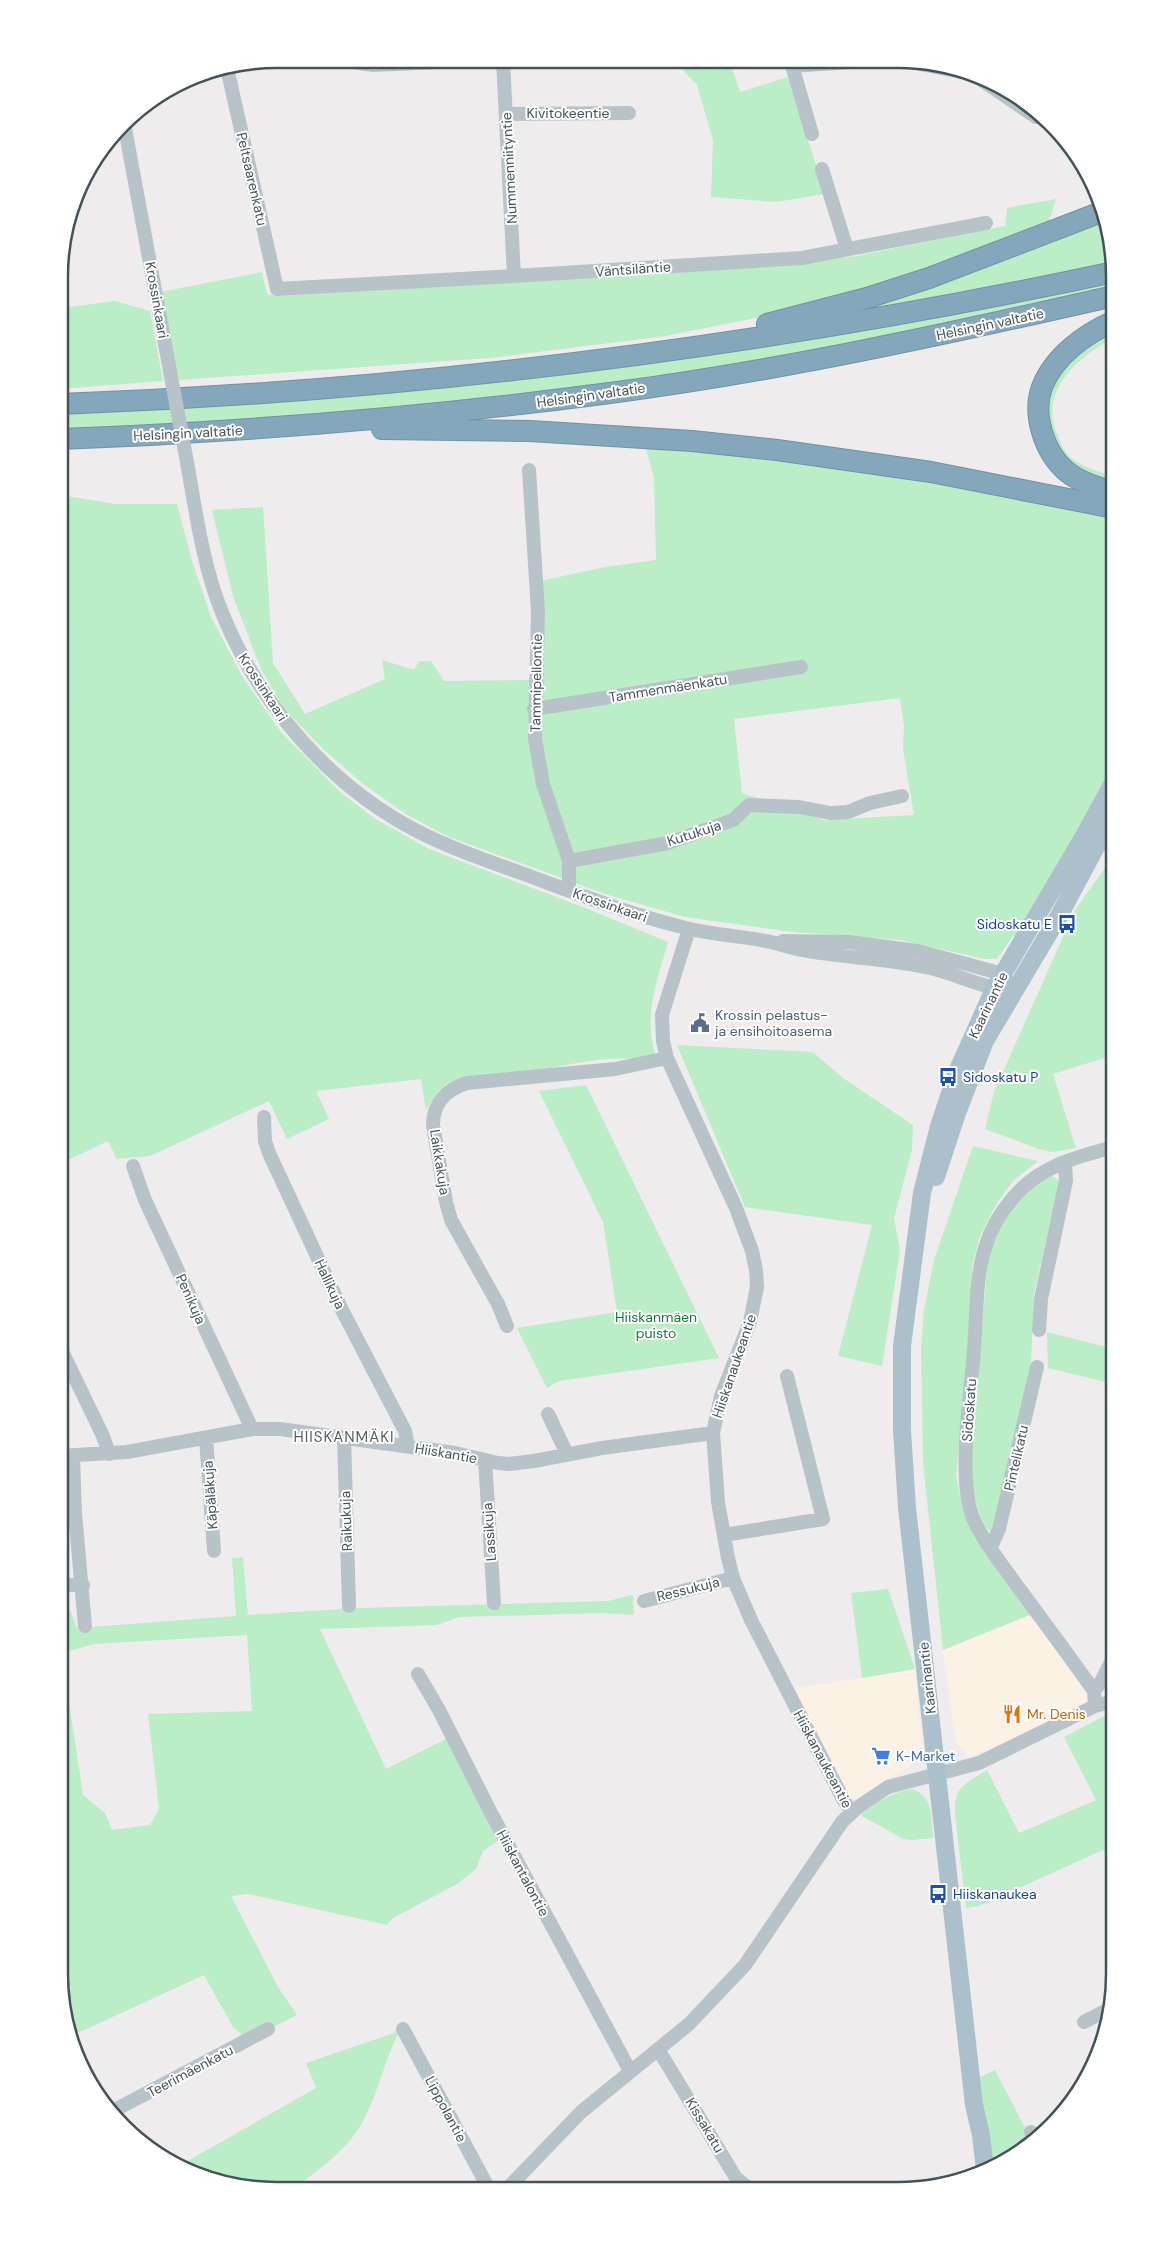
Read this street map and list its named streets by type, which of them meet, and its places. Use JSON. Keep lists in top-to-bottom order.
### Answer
{
  "streets": {
    "highway": ["Helsingin valtatie"],
    "main road": ["Kaarinantie"],
    "street": [
      "Kivitokeentie",
      "Nummenniityntie",
      "Peltsaarenkatu",
      "Väntsiläntie",
      "Krossinkaari",
      "Tammipellontie",
      "Tammenmäenkatu",
      "Kutukuja",
      "Laikkakuja",
      "Hallikuja",
      "Penikuja",
      "Hiiskanaukeantie",
      "Sidoskatu",
      "Hiiskantie",
      "Pintelikatu",
      "Käpäläkuja",
      "Raikukuja",
      "Lassikuja",
      "Ressukuja",
      "Hiiskantalontie",
      "Teerimäenkatu",
      "Lippolantie",
      "Kissakatu"
    ]
  },
  "crossings": [
    ["Kivitokeentie", "Nummenniityntie"],
    ["Nummenniityntie", "Väntsiläntie"],
    ["Peltsaarenkatu", "Väntsiläntie"],
    ["Krossinkaari", "Tammipellontie"],
    ["Krossinkaari", "Kaarinantie"],
    ["Krossinkaari", "Hiiskanaukeantie"],
    ["Tammipellontie", "Tammenmäenkatu"],
    ["Tammipellontie", "Kutukuja"],
    ["Kaarinantie", "Hiiskanaukeantie"],
    ["Laikkakuja", "Hiiskanaukeantie"],
    ["Hallikuja", "Hiiskantie"],
    ["Penikuja", "Hiiskantie"],
    ["Hiiskanaukeantie", "Hiiskantie"],
    ["Hiiskanaukeantie", "Ressukuja"],
    ["Hiiskanaukeantie", "Hiiskantalontie"],
    ["Hiiskanaukeantie", "Kissakatu"],
    ["Sidoskatu", "Pintelikatu"],
    ["Hiiskantie", "Käpäläkuja"],
    ["Hiiskantie", "Raikukuja"],
    ["Hiiskantie", "Lassikuja"]
  ],
  "districts": ["HIISKANMÄKI"],
  "parks": ["Hiiskanmäen puisto"],
  "places": {
    "bus stop": ["Sidoskatu E", "Sidoskatu P", "Hiiskanaukea"],
    "public building": ["Krossin pelastus- ja ensihoitoasema"],
    "restaurant": ["Mr. Denis"],
    "supermarket": ["K-Market"]
  }
}
